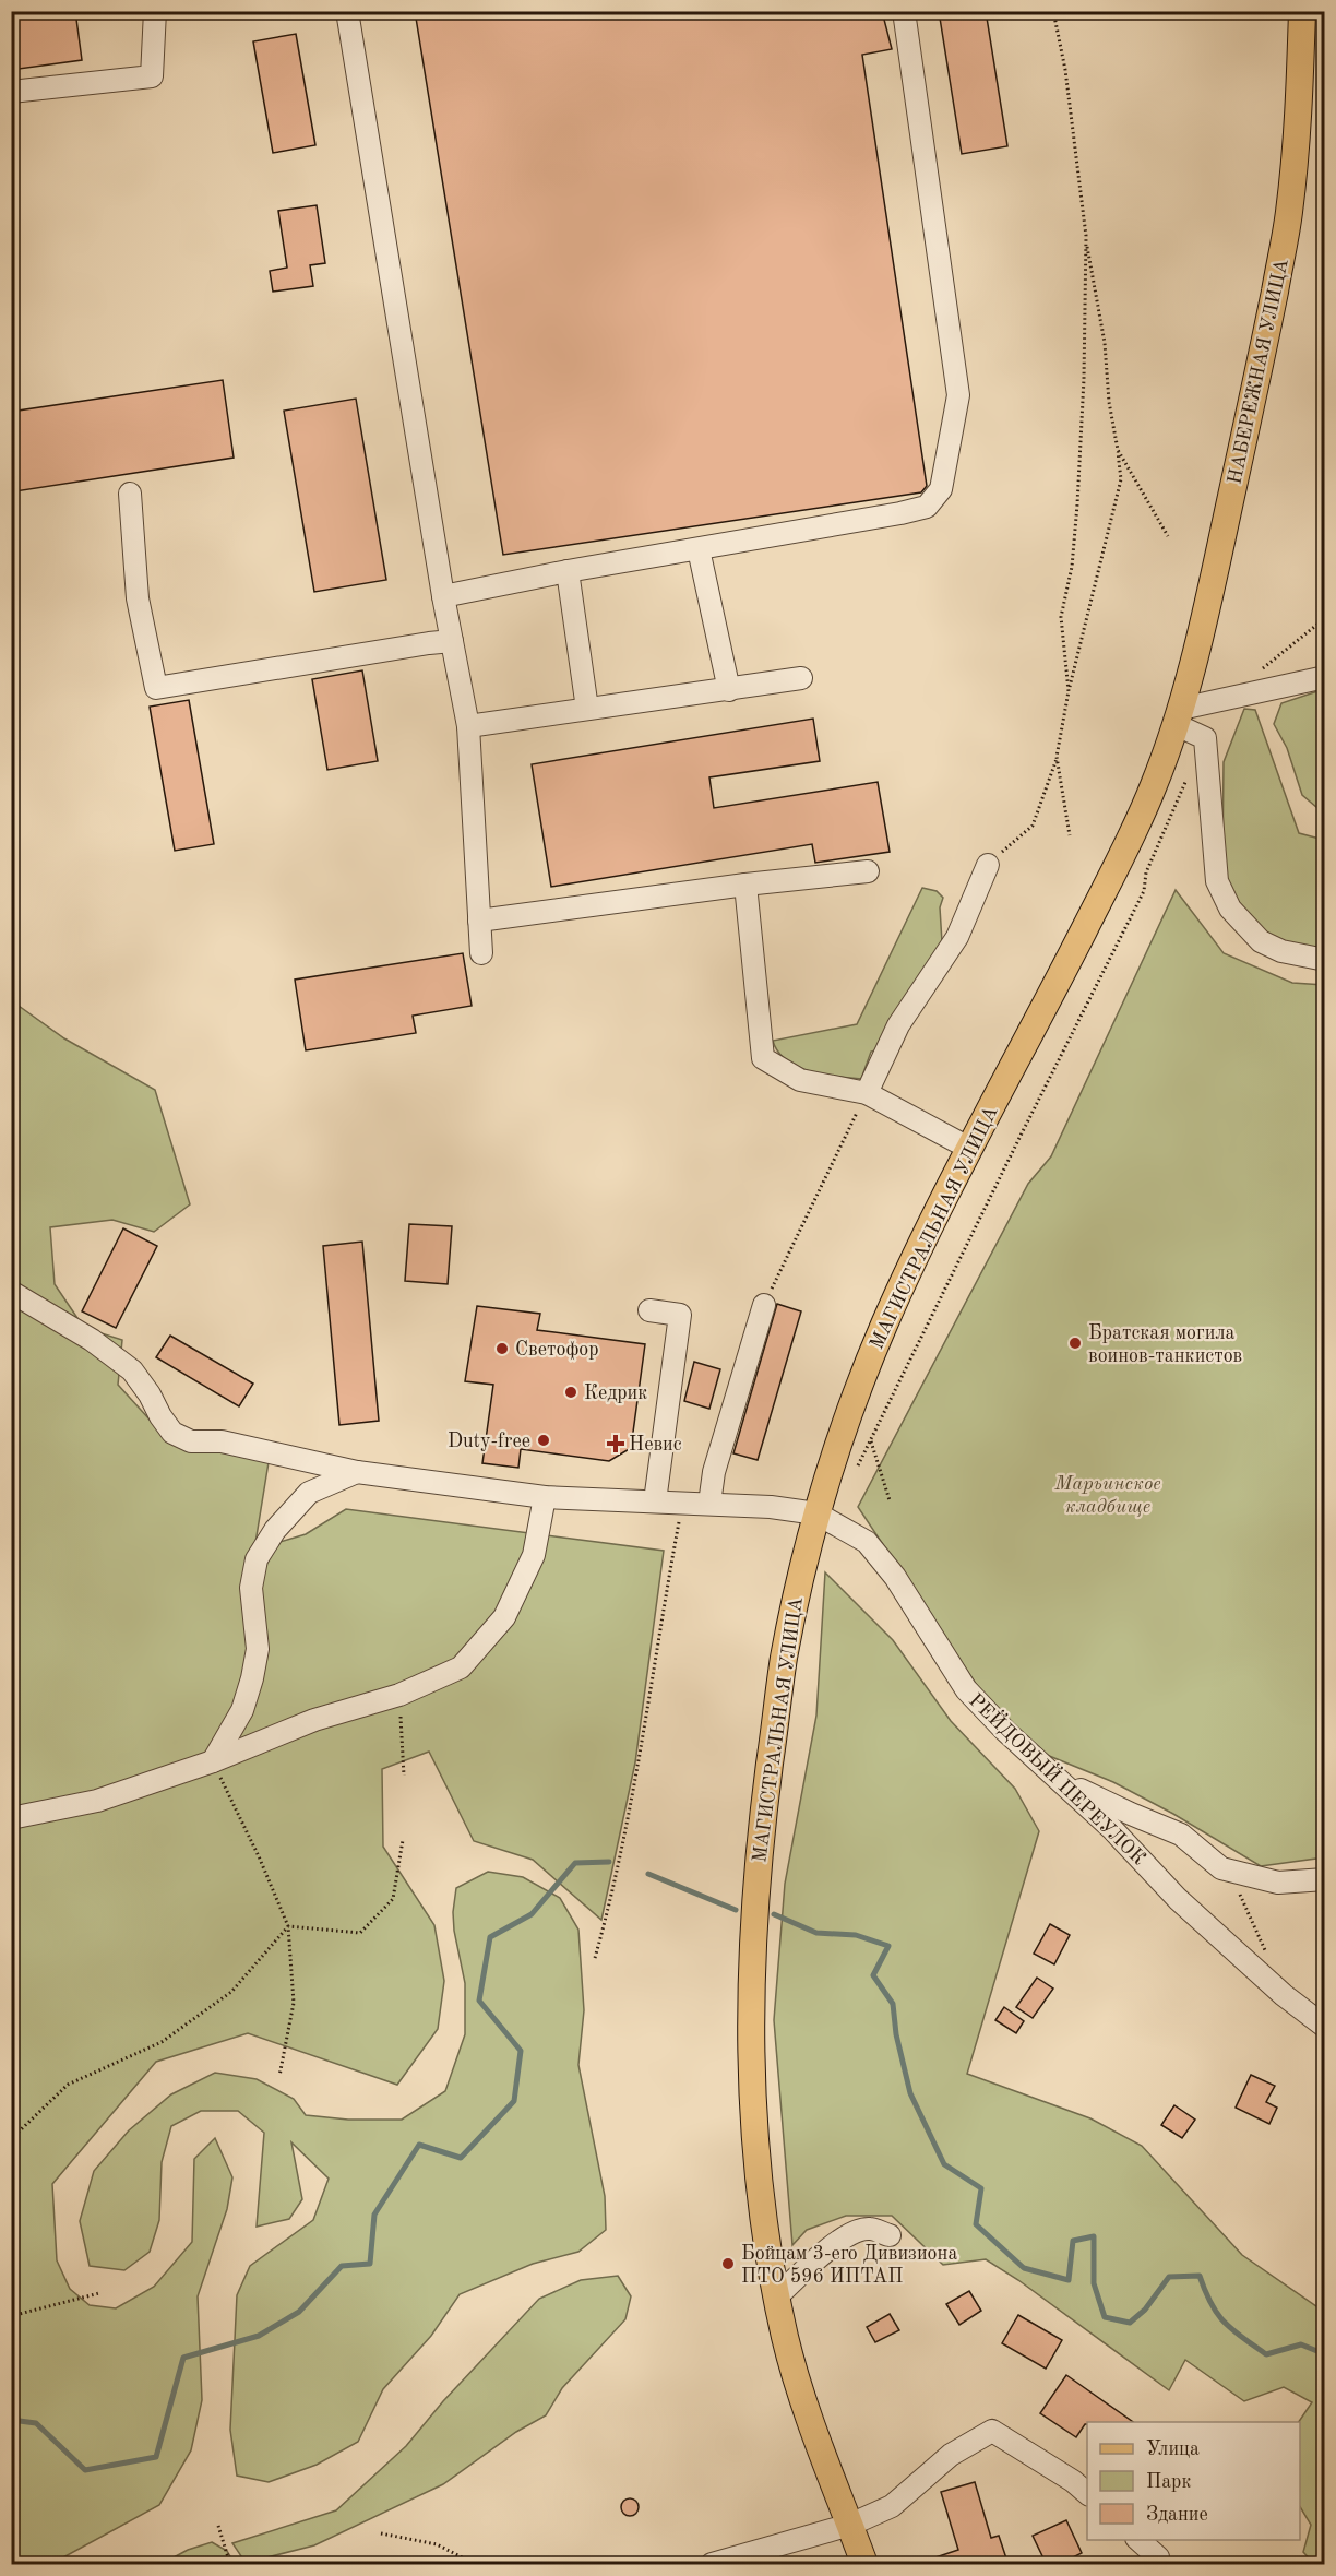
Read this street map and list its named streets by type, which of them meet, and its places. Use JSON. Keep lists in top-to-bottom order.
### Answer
{
  "streets": {
    "main road": ["НАБЕРЕЖНАЯ УЛИЦА", "МАГИСТРАЛЬНАЯ УЛИЦА"],
    "street": ["РЕЙДОВЫЙ ПЕРЕУЛОК"]
  },
  "crossings": [
    ["НАБЕРЕЖНАЯ УЛИЦА", "МАГИСТРАЛЬНАЯ УЛИЦА"],
    ["МАГИСТРАЛЬНАЯ УЛИЦА", "РЕЙДОВЫЙ ПЕРЕУЛОК"]
  ],
  "parks": ["Марьинское кладбище"],
  "places": {
    "other": [
      "Братская могила воинов-танкистов",
      "Светофор",
      "Кедрик",
      "Duty-free",
      "Бойцам 3-его Дивизиона ПТО 596 ИПТАП"
    ],
    "health": ["Невис"]
  },
  "legend": ["Улица", "Парк", "Здание"]
}
